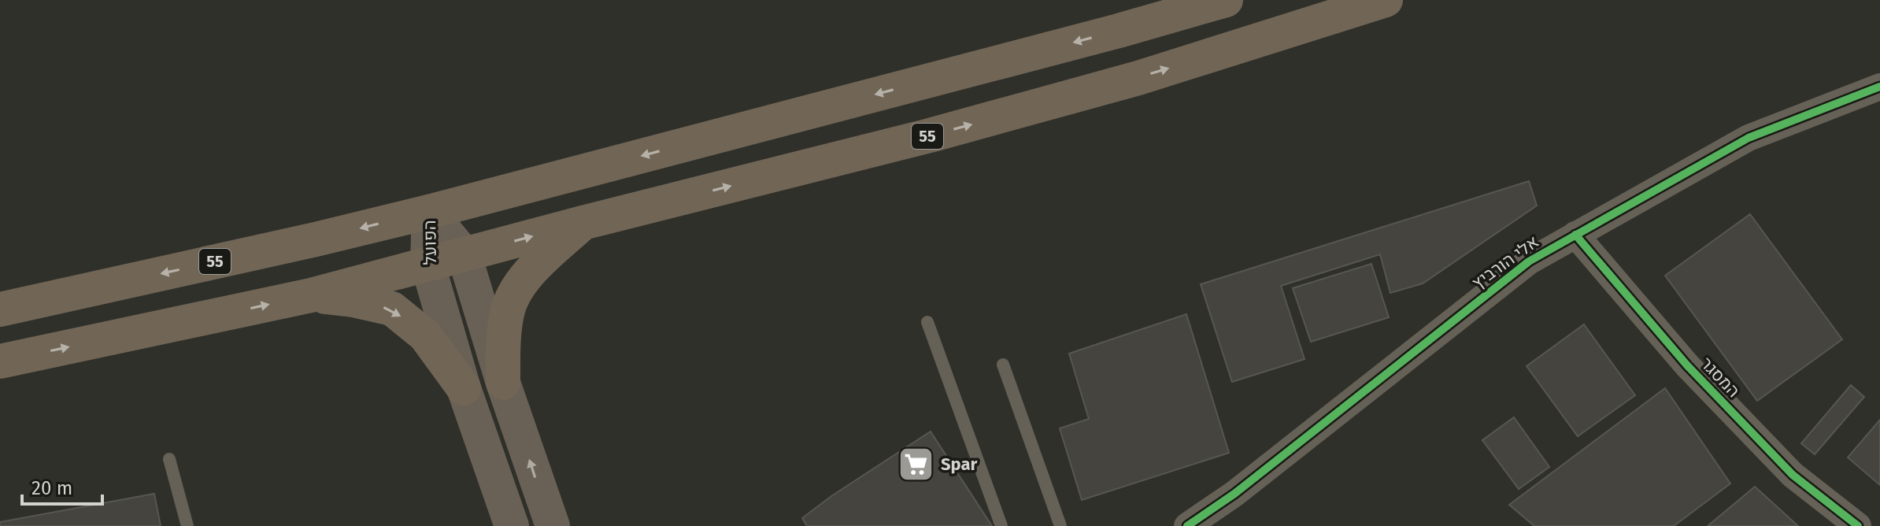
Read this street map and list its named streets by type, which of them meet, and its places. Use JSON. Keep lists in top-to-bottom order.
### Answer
{
  "streets": {
    "highway": ["55"],
    "main road": ["הפועל"],
    "street": ["אלי הורביץ", "המסגר"]
  },
  "crossings": [
    ["55", "הפועל"],
    ["אלי הורביץ", "המסגר"]
  ],
  "places": {
    "supermarket": ["Spar"]
  },
  "scale_bar": "20 m"
}
